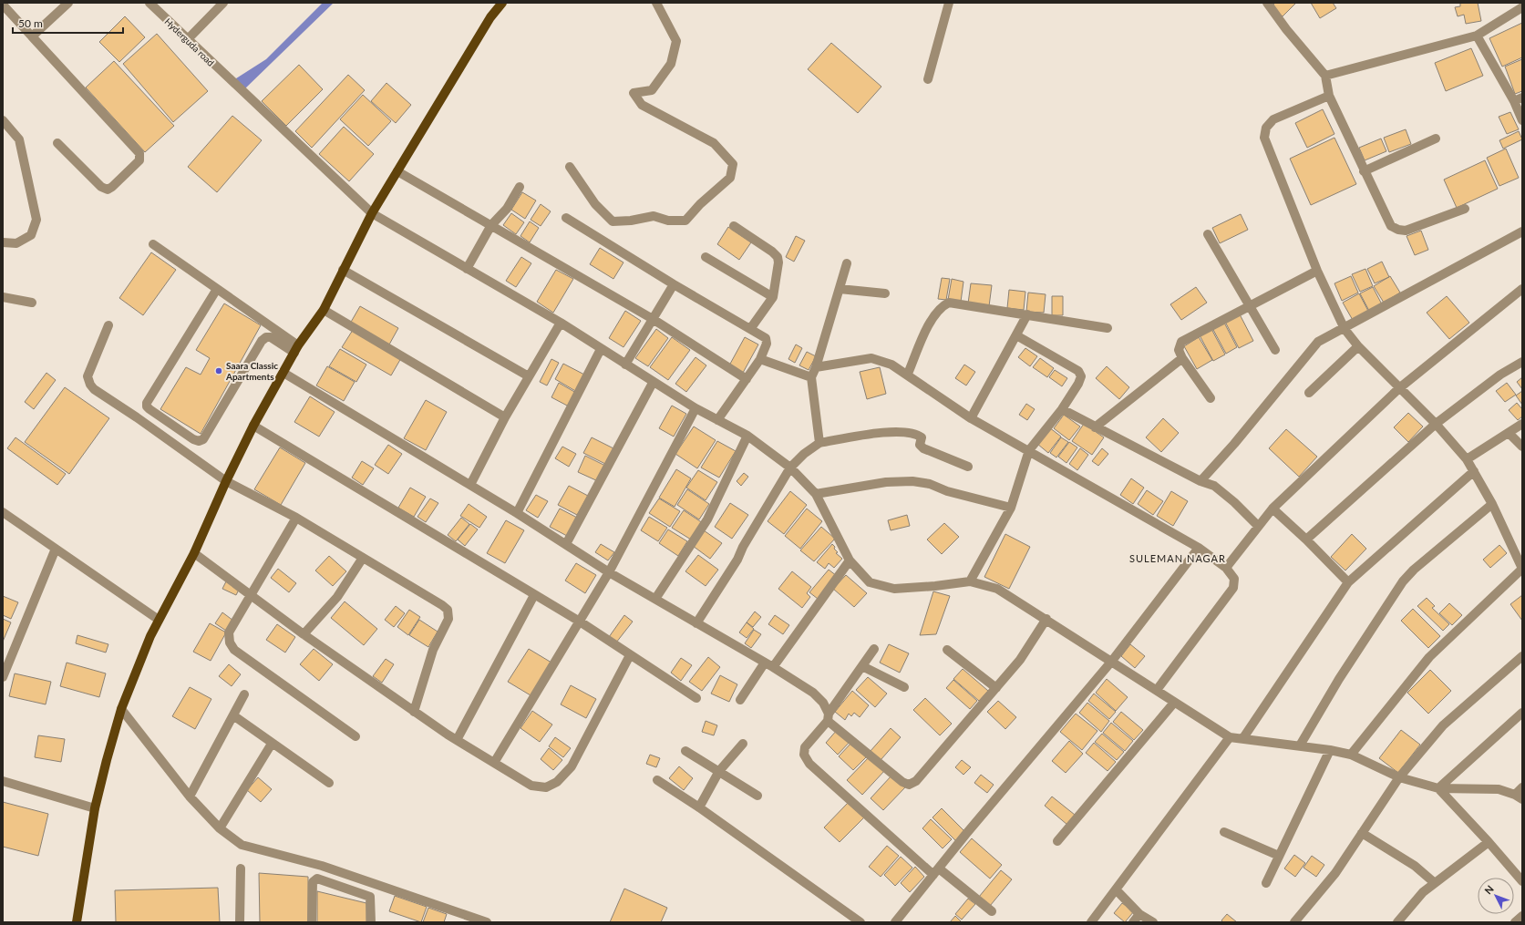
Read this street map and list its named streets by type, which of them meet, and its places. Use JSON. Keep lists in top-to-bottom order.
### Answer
{
  "streets": {
    "street": ["Hyderguda road"]
  },
  "districts": ["SULEMAN NAGAR"],
  "places": ["Saara Classic Apartments"],
  "scale_bar": "50 m",
  "north": "top left"
}
